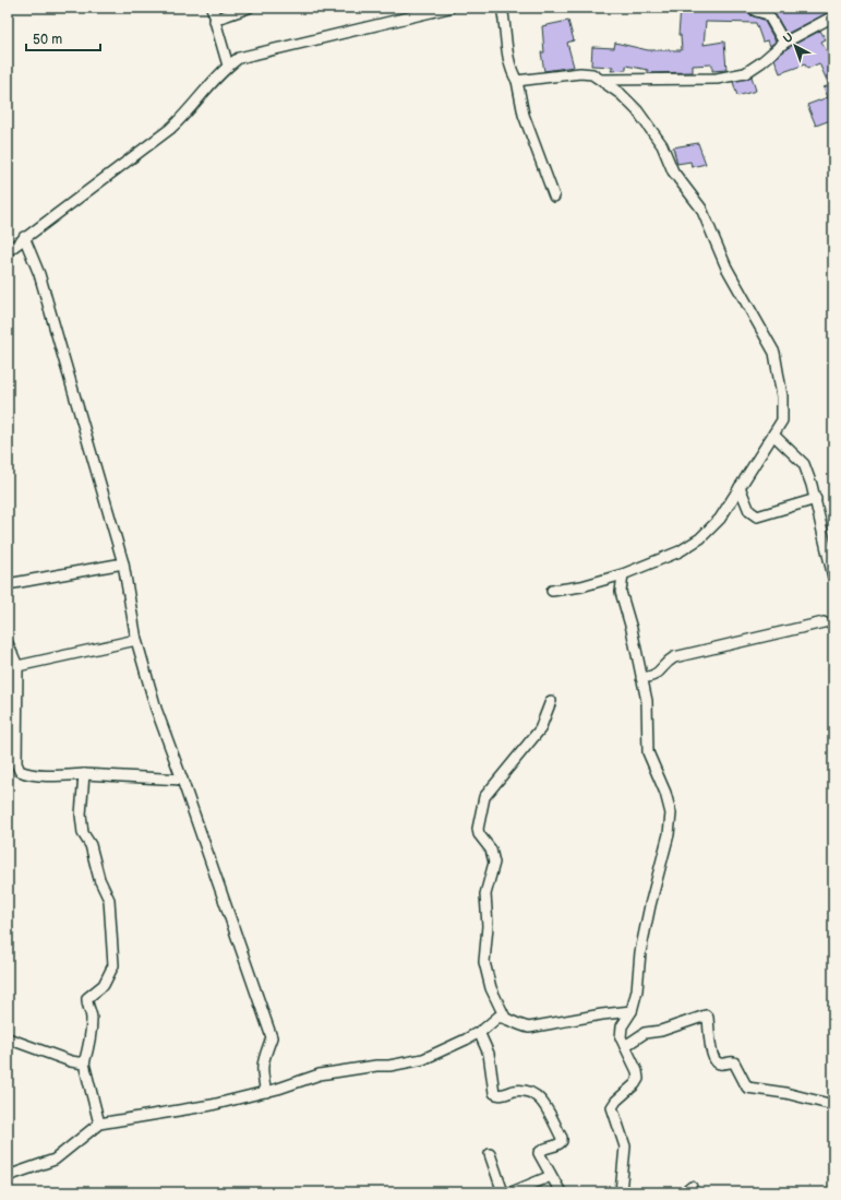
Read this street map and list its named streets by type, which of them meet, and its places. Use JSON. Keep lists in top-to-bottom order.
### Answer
{
  "scale_bar": "50 m",
  "north": "top left"
}
